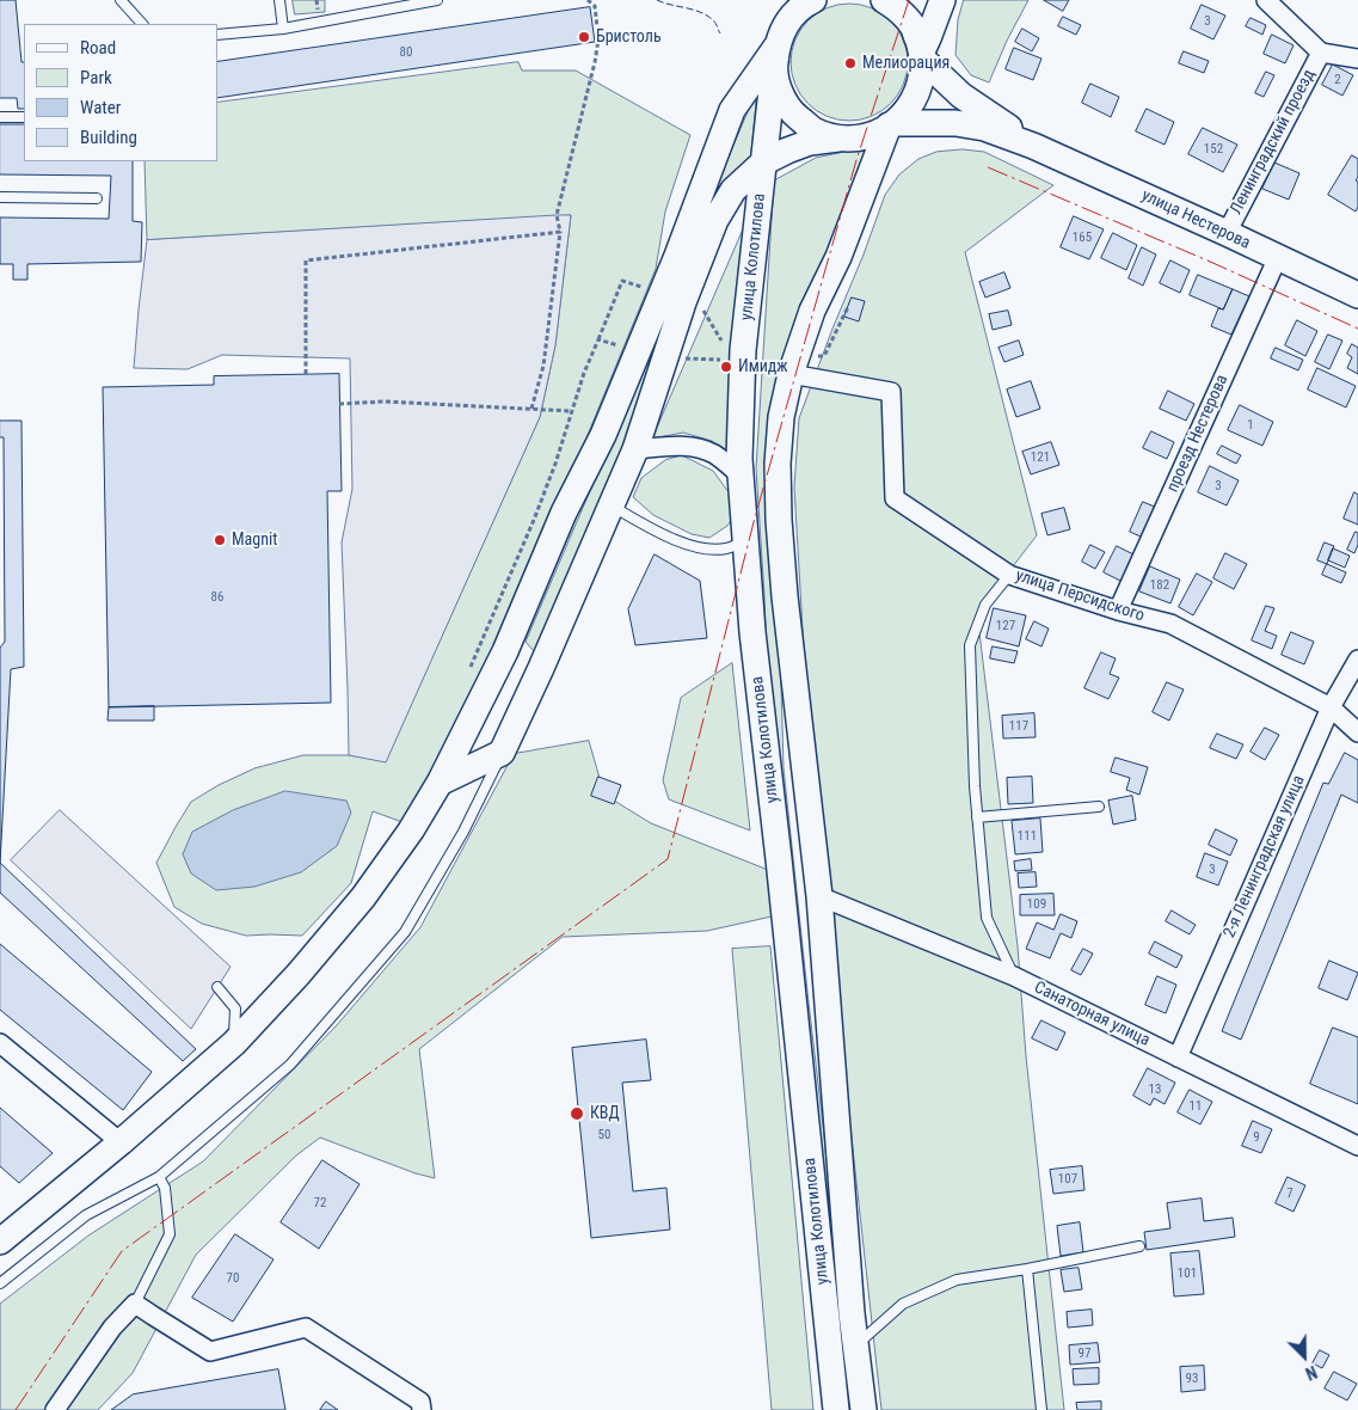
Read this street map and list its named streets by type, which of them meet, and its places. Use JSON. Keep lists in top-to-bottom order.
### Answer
{
  "streets": {
    "main road": ["улица Нестерова", "улица Колотилова"],
    "street": [
      "Ленинградский проезд",
      "проезд Нестерова",
      "улица Персидского",
      "2-я Ленинградская улица",
      "Санаторная улица"
    ]
  },
  "crossings": [
    ["Ленинградский проезд", "улица Нестерова"],
    ["улица Нестерова", "улица Колотилова"],
    ["улица Нестерова", "проезд Нестерова"],
    ["улица Колотилова", "улица Персидского"],
    ["улица Колотилова", "Санаторная улица"],
    ["проезд Нестерова", "улица Персидского"],
    ["улица Персидского", "2-я Ленинградская улица"],
    ["2-я Ленинградская улица", "Санаторная улица"]
  ],
  "places": [
    "Бристоль",
    "Мелиорация",
    "Имидж",
    "Magnit",
    "КВД"
  ],
  "house_numbers": [
    "3",
    "80",
    "2",
    "152",
    "165",
    "1",
    "121",
    "3",
    "182",
    "86",
    "127",
    "117",
    "111",
    "3",
    "109",
    "13",
    "11",
    "50",
    "9",
    "107",
    "7",
    "72",
    "101",
    "70",
    "97",
    "93"
  ],
  "legend": [
    "Road",
    "Park",
    "Water",
    "Building"
  ],
  "north": "bottom right"
}
